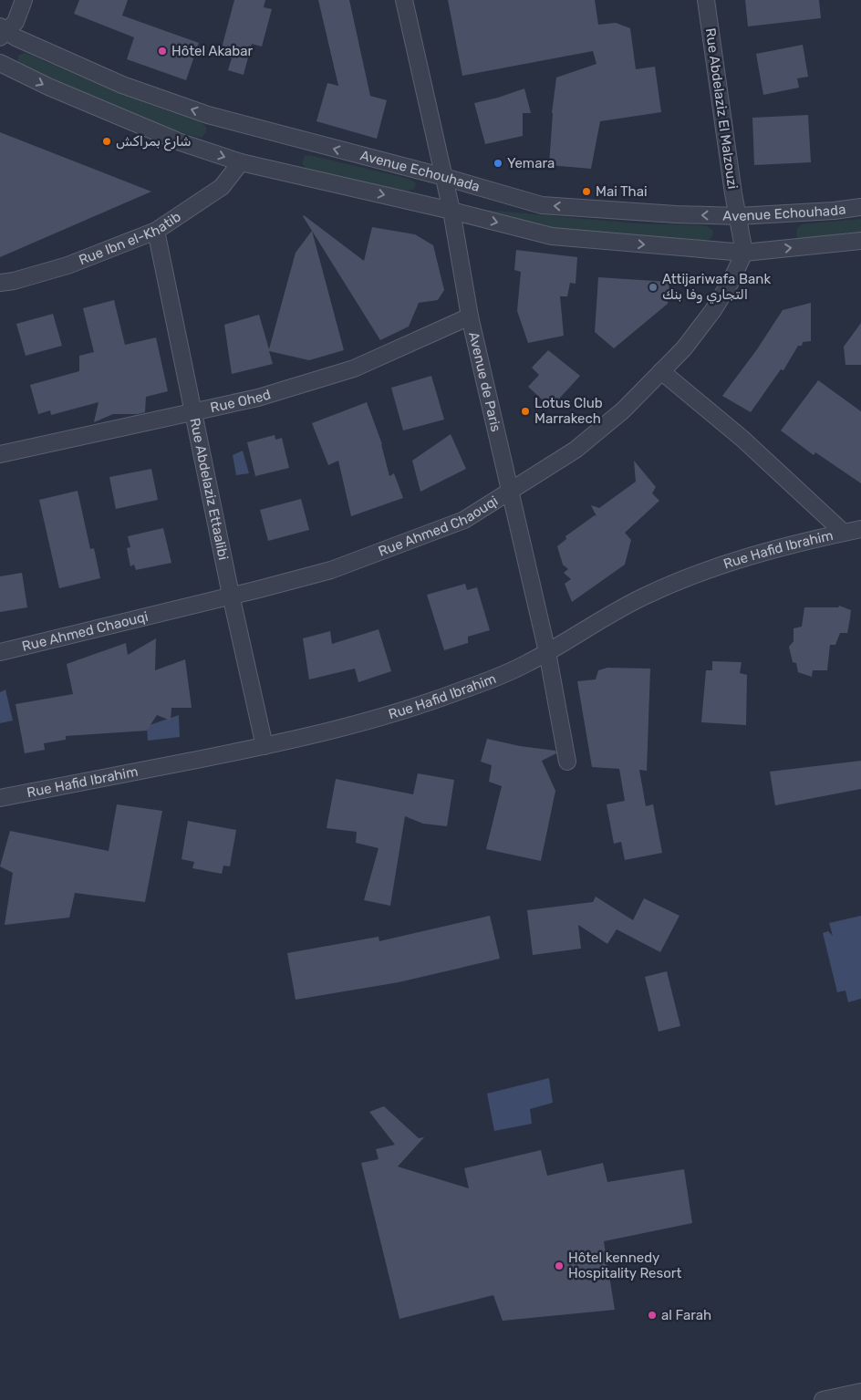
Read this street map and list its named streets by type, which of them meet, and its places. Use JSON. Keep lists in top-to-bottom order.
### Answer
{
  "streets": {
    "street": [
      "Rue Abdelaziz El Malzouzi",
      "Avenue Echouhada",
      "Rue Ibn el-Khatib",
      "Avenue de Paris",
      "Rue Ohed",
      "Rue Abdelaziz Ettaalibi",
      "Rue Ahmed Chaouqi",
      "Rue Hafid Ibrahim"
    ]
  },
  "crossings": [
    ["Rue Abdelaziz El Malzouzi", "Avenue Echouhada"],
    ["Avenue Echouhada", "Avenue de Paris"],
    ["Rue Ibn el-Khatib", "Rue Abdelaziz Ettaalibi"],
    ["Avenue de Paris", "Rue Ohed"],
    ["Avenue de Paris", "Rue Ahmed Chaouqi"],
    ["Avenue de Paris", "Rue Hafid Ibrahim"],
    ["Rue Ohed", "Rue Abdelaziz Ettaalibi"],
    ["Rue Abdelaziz Ettaalibi", "Rue Ahmed Chaouqi"],
    ["Rue Abdelaziz Ettaalibi", "Rue Hafid Ibrahim"]
  ],
  "places": [
    "Hôtel Akabar",
    "شارع بمراكش",
    "Yemara",
    "Mai Thai",
    "Attijariwafa Bank التجاري وفا بنك",
    "Lotus Club Marrakech",
    "Hôtel kennedy Hospitality Resort",
    "al Farah"
  ]
}
